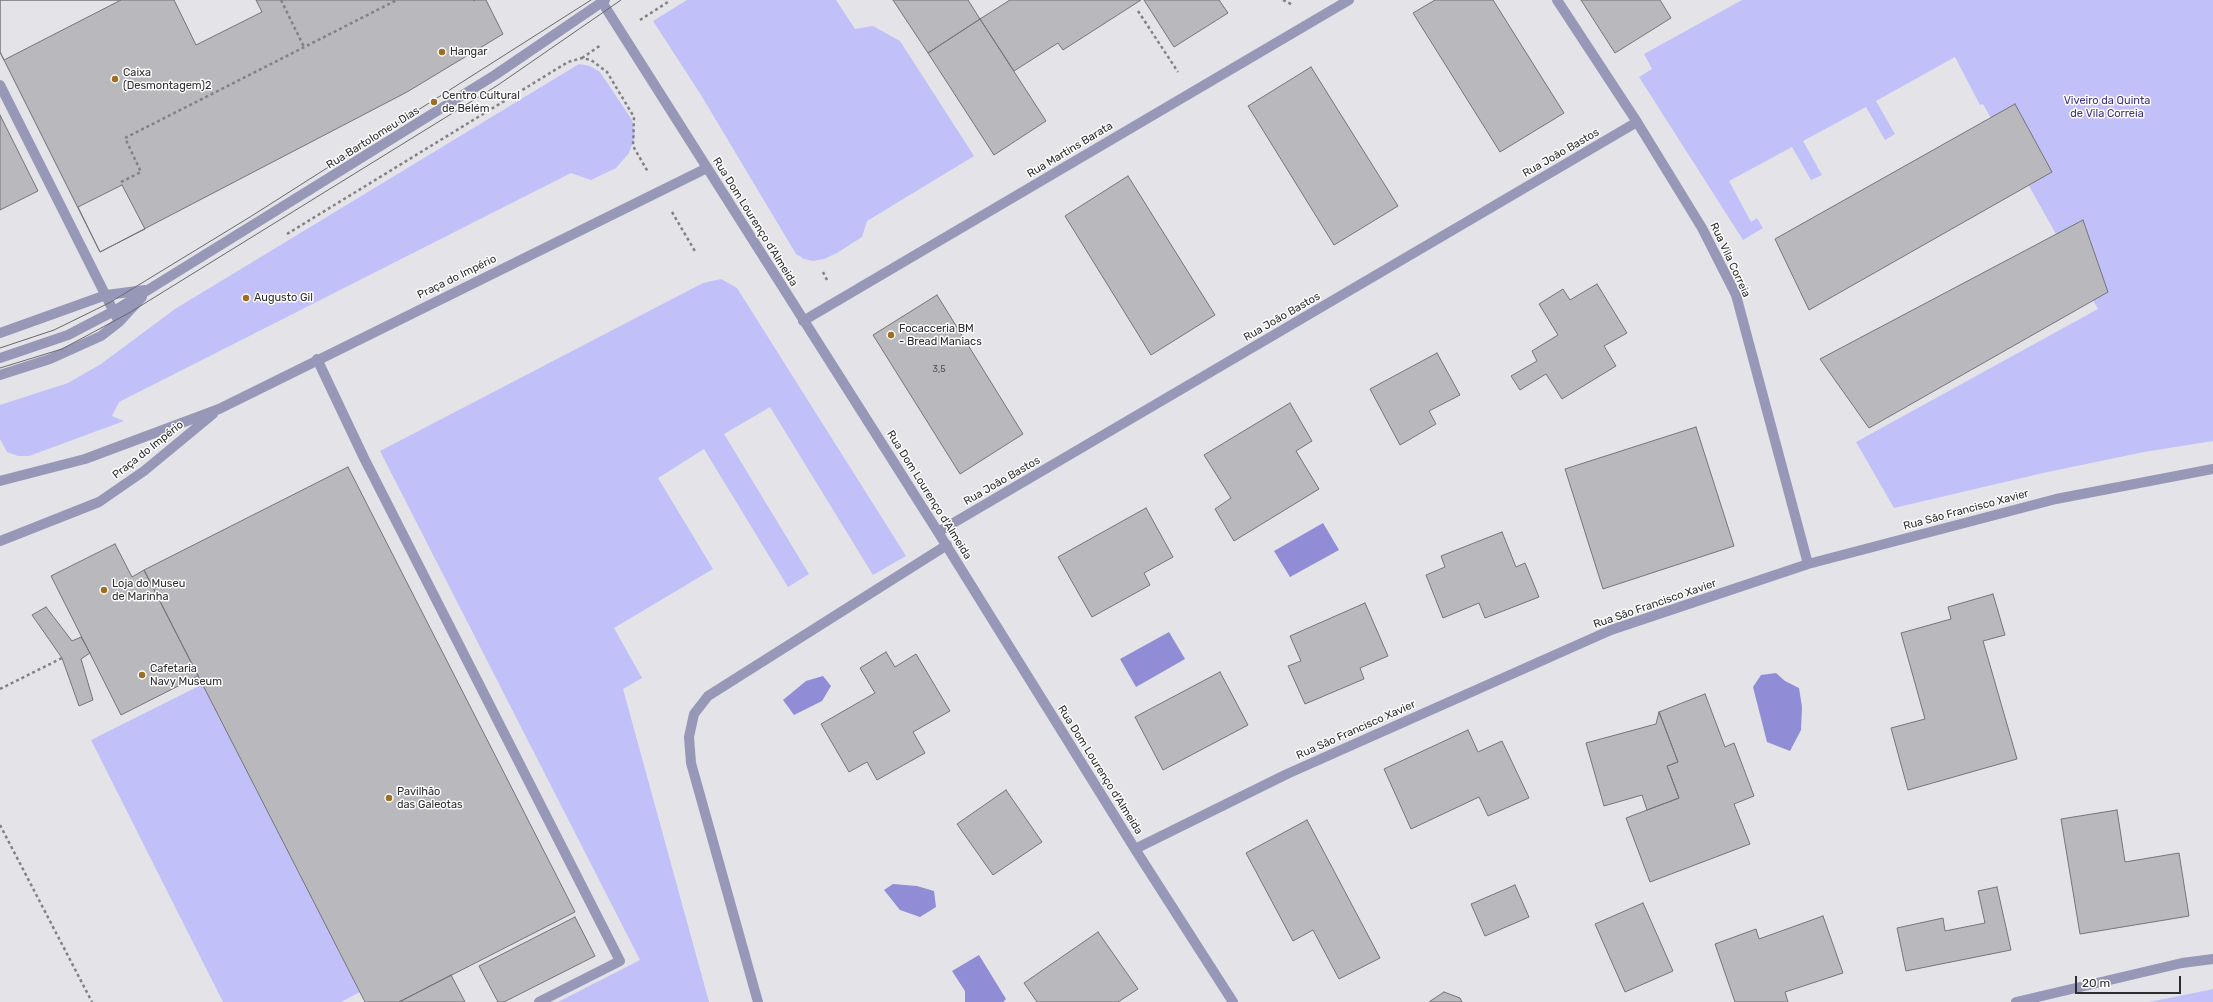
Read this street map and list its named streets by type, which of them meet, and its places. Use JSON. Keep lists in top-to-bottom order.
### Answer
{
  "streets": {
    "street": [
      "Rua Bartolomeu Dias",
      "Rua Martins Barata",
      "Rua João Bastos",
      "Rua Dom Lourenço d'Almeida",
      "Rua Vila Correia",
      "Praça do Império",
      "Rua São Francisco Xavier"
    ]
  },
  "crossings": [
    ["Rua Bartolomeu Dias", "Rua Dom Lourenço d'Almeida"],
    ["Rua Martins Barata", "Rua Dom Lourenço d'Almeida"],
    ["Rua João Bastos", "Rua Dom Lourenço d'Almeida"],
    ["Rua João Bastos", "Rua Vila Correia"],
    ["Rua Dom Lourenço d'Almeida", "Praça do Império"],
    ["Rua Dom Lourenço d'Almeida", "Rua São Francisco Xavier"],
    ["Rua Vila Correia", "Rua São Francisco Xavier"]
  ],
  "parks": ["Viveiro da Quinta de Vila Correia"],
  "places": [
    "Hangar",
    "Caixa (Desmontagem)2",
    "Centro Cultural de Belém",
    "Augusto Gil",
    "Focacceria BM - Bread Maniacs",
    "Loja do Museu de Marinha",
    "Cafetaria Navy Museum",
    "Pavilhão das Galeotas"
  ],
  "house_numbers": ["3,5"],
  "scale_bar": "20 m"
}
